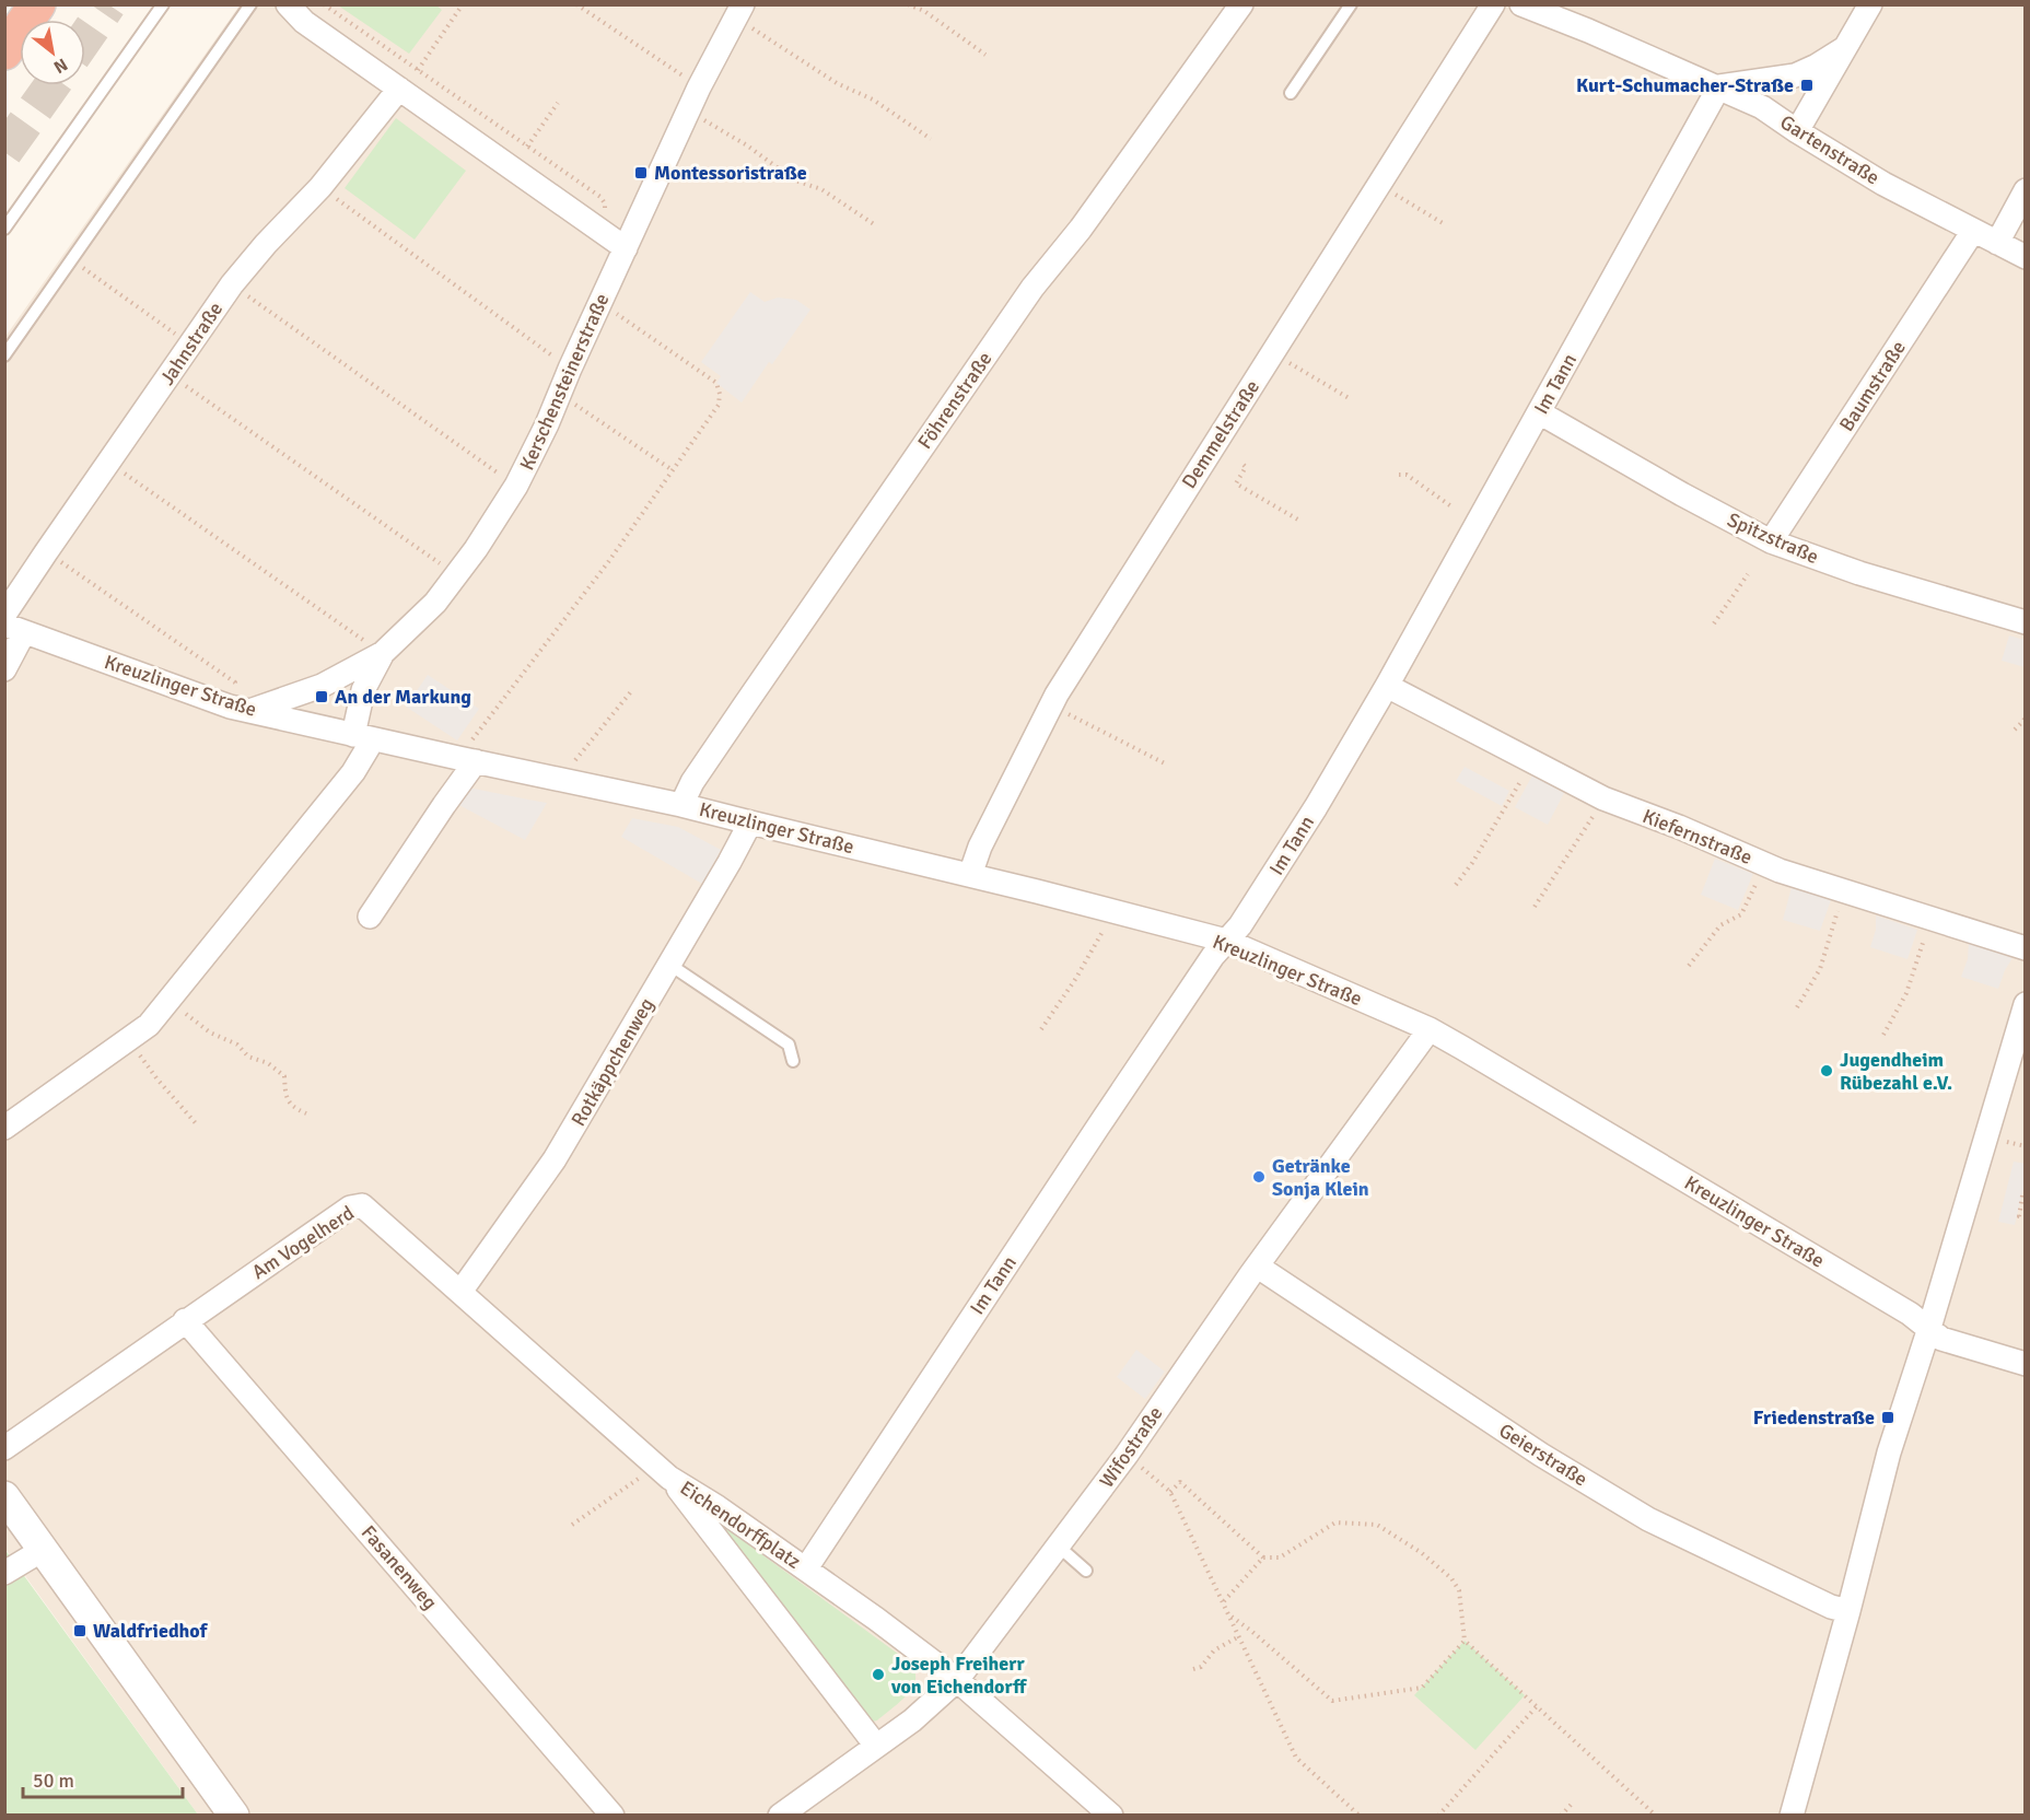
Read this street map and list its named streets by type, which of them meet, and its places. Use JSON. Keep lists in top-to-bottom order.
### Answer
{
  "streets": {
    "street": [
      "Gartenstraße",
      "Jahnstraße",
      "Kerschensteinerstraße",
      "Im Tann",
      "Baumstraße",
      "Föhrenstraße",
      "Demmelstraße",
      "Spitzstraße",
      "Kreuzlinger Straße",
      "Kiefernstraße",
      "Rotkäppchenweg",
      "Am Vogelherd",
      "Wifostraße",
      "Geierstraße",
      "Eichendorffplatz",
      "Fasanenweg"
    ]
  },
  "crossings": [
    ["Gartenstraße", "Im Tann"],
    ["Gartenstraße", "Baumstraße"],
    ["Kerschensteinerstraße", "Kreuzlinger Straße"],
    ["Im Tann", "Spitzstraße"],
    ["Im Tann", "Kreuzlinger Straße"],
    ["Im Tann", "Kiefernstraße"],
    ["Im Tann", "Eichendorffplatz"],
    ["Baumstraße", "Spitzstraße"],
    ["Föhrenstraße", "Kreuzlinger Straße"],
    ["Demmelstraße", "Kreuzlinger Straße"],
    ["Kreuzlinger Straße", "Rotkäppchenweg"],
    ["Kreuzlinger Straße", "Wifostraße"],
    ["Rotkäppchenweg", "Am Vogelherd"],
    ["Am Vogelherd", "Eichendorffplatz"],
    ["Am Vogelherd", "Fasanenweg"],
    ["Wifostraße", "Geierstraße"],
    ["Wifostraße", "Eichendorffplatz"]
  ],
  "places": {
    "transit": [
      "Kurt-Schumacher-Straße",
      "Montessoristraße",
      "An der Markung",
      "Friedenstraße",
      "Waldfriedhof"
    ],
    "other": ["Jugendheim Rübezahl e.V.", "Getränke Sonja Klein", "Joseph Freiherr von Eichendorff"]
  },
  "scale_bar": "50 m",
  "north": "bottom right"
}
